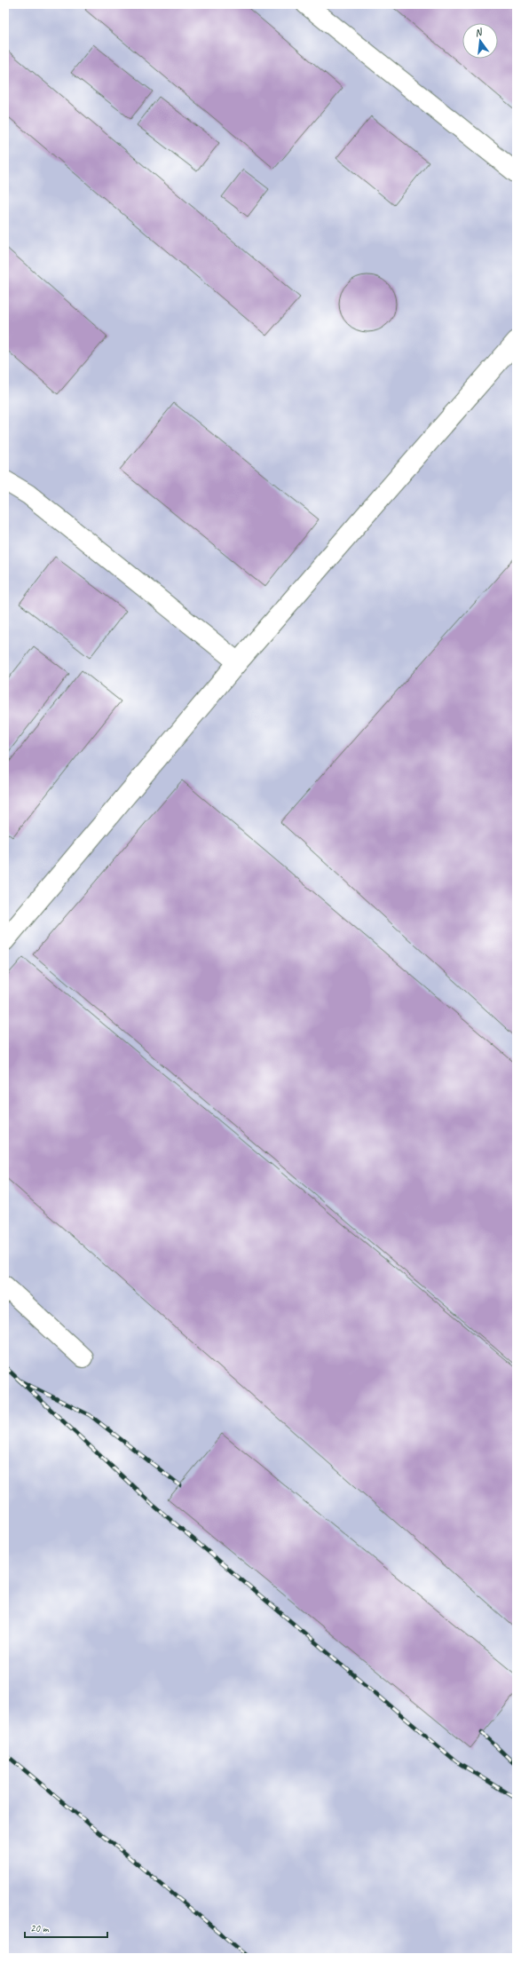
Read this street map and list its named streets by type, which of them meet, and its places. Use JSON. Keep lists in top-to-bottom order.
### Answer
{
  "scale_bar": "20 m",
  "north": "top"
}
